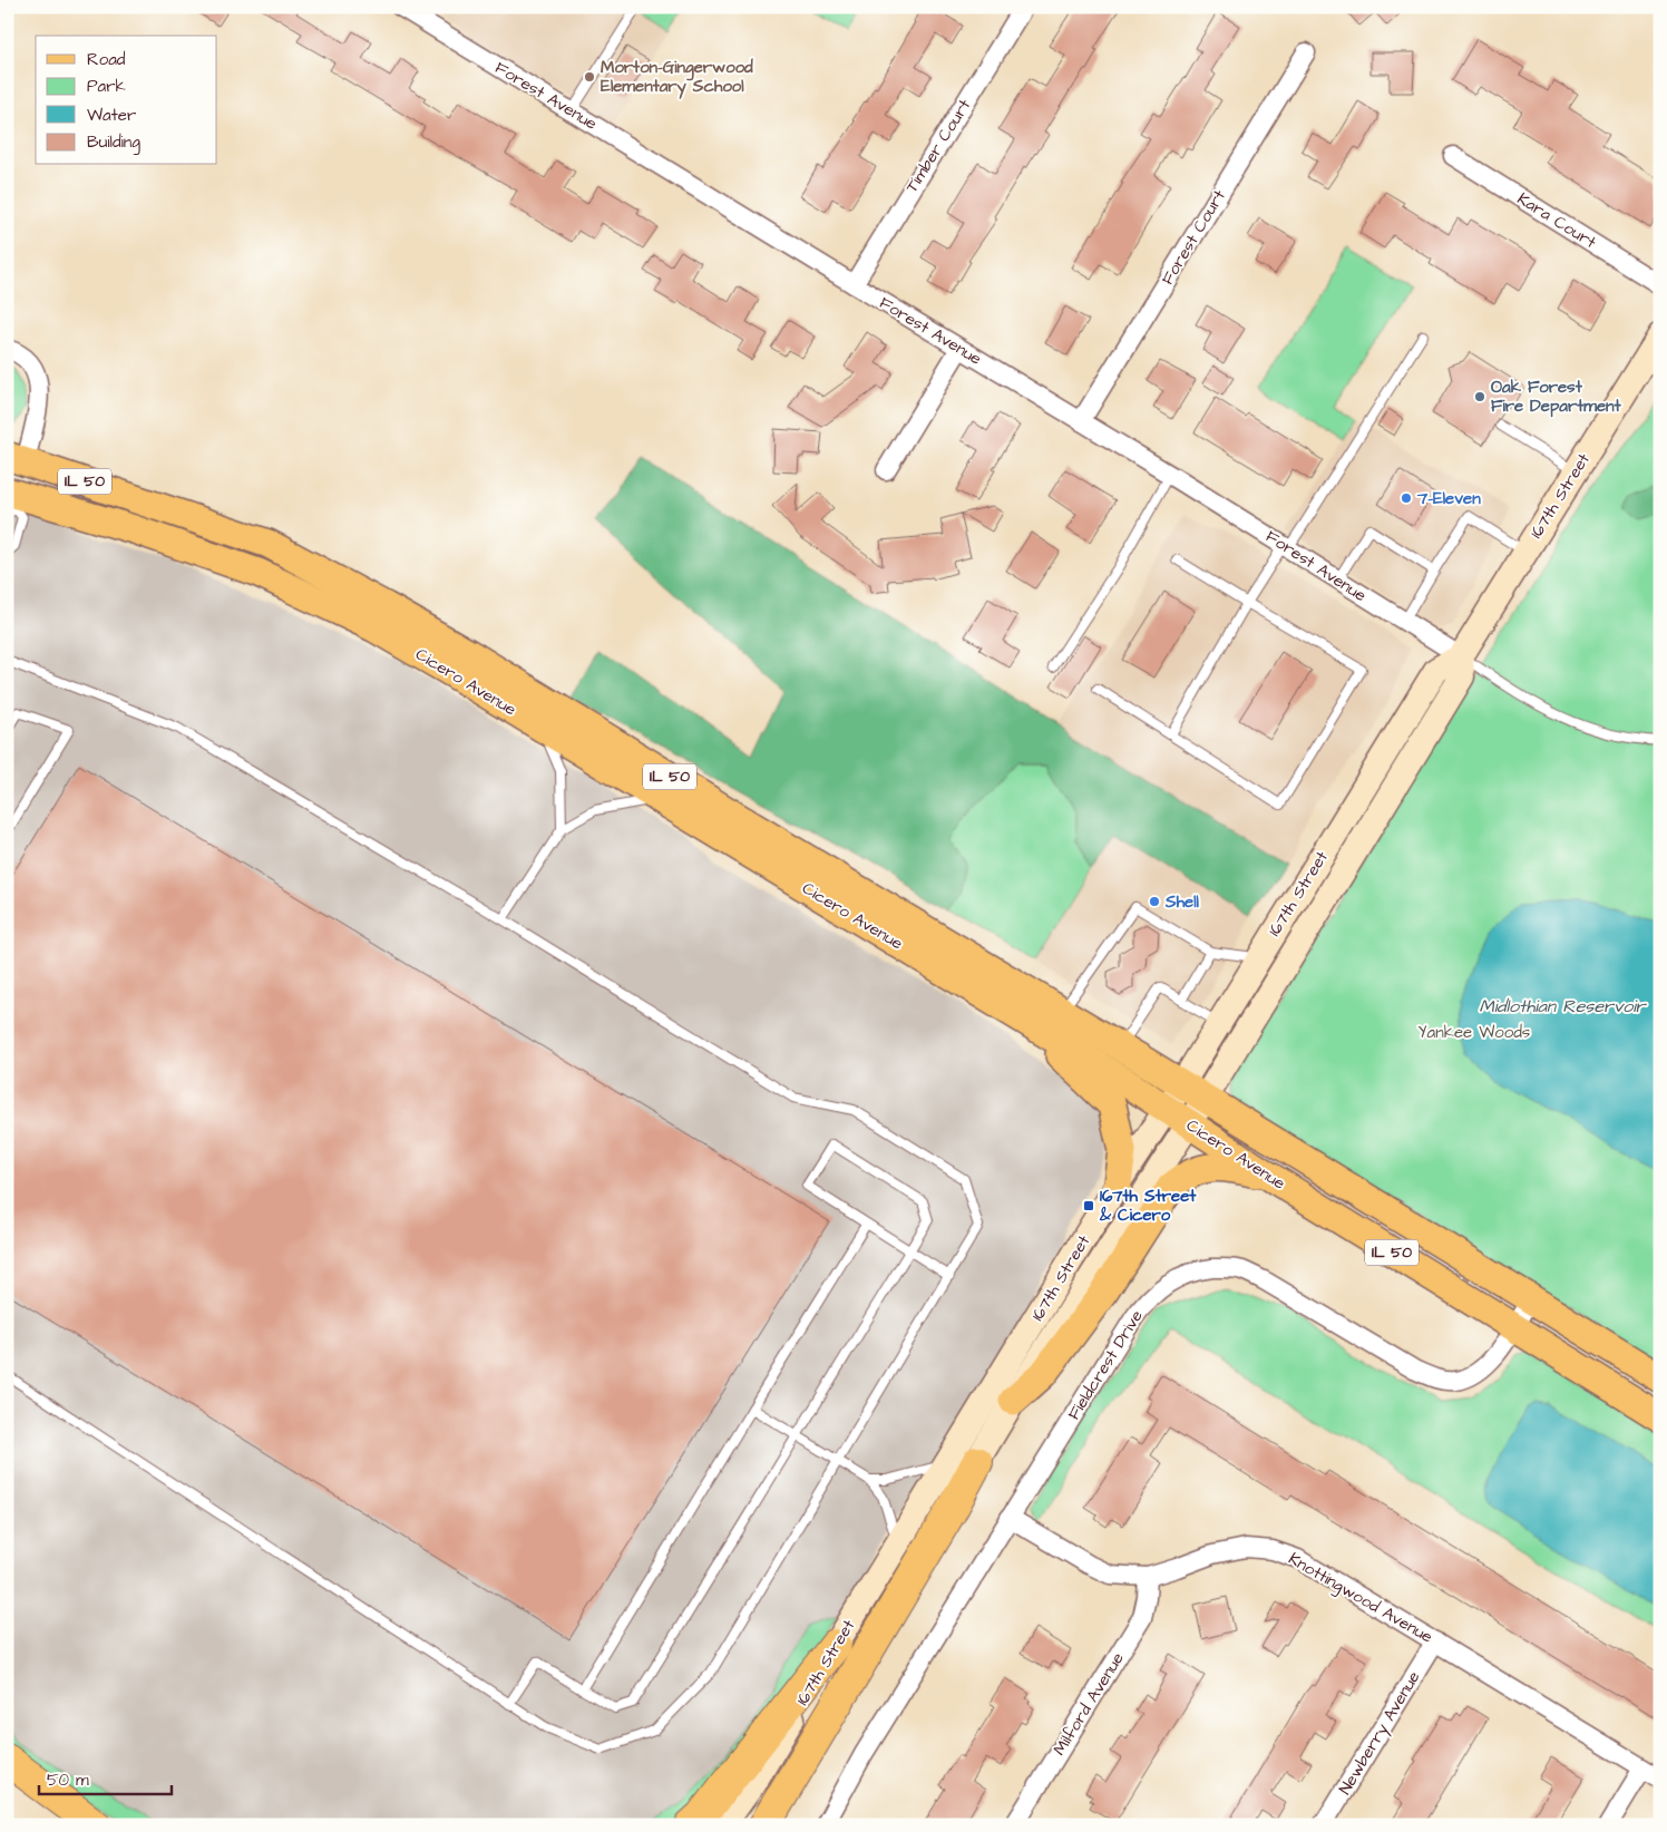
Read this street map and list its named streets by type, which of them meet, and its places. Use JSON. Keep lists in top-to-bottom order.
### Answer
{
  "streets": {
    "main road": ["IL 50", "167th Street", "Cicero Avenue"],
    "street": [
      "Forest Avenue",
      "Timber Court",
      "Kara Court",
      "Forest Court",
      "Fieldcrest Drive",
      "Knottingwood Avenue",
      "Milford Avenue",
      "Newberry Avenue"
    ]
  },
  "crossings": [
    ["Forest Avenue", "Timber Court"],
    ["Forest Avenue", "Forest Court"],
    ["Forest Avenue", "167th Street"],
    ["167th Street", "Cicero Avenue"],
    ["Cicero Avenue", "Fieldcrest Drive"],
    ["Fieldcrest Drive", "Knottingwood Avenue"],
    ["Knottingwood Avenue", "Milford Avenue"],
    ["Knottingwood Avenue", "Newberry Avenue"]
  ],
  "water": ["Midlothian Reservoir"],
  "parks": ["Yankee Woods"],
  "places": {
    "other": [
      "Morton-Gingerwood Elementary School",
      "Oak Forest Fire Department",
      "7-Eleven",
      "Shell"
    ],
    "transit": ["167th Street & Cicero"]
  },
  "legend": [
    "Road",
    "Park",
    "Water",
    "Building"
  ],
  "scale_bar": "50 m"
}
